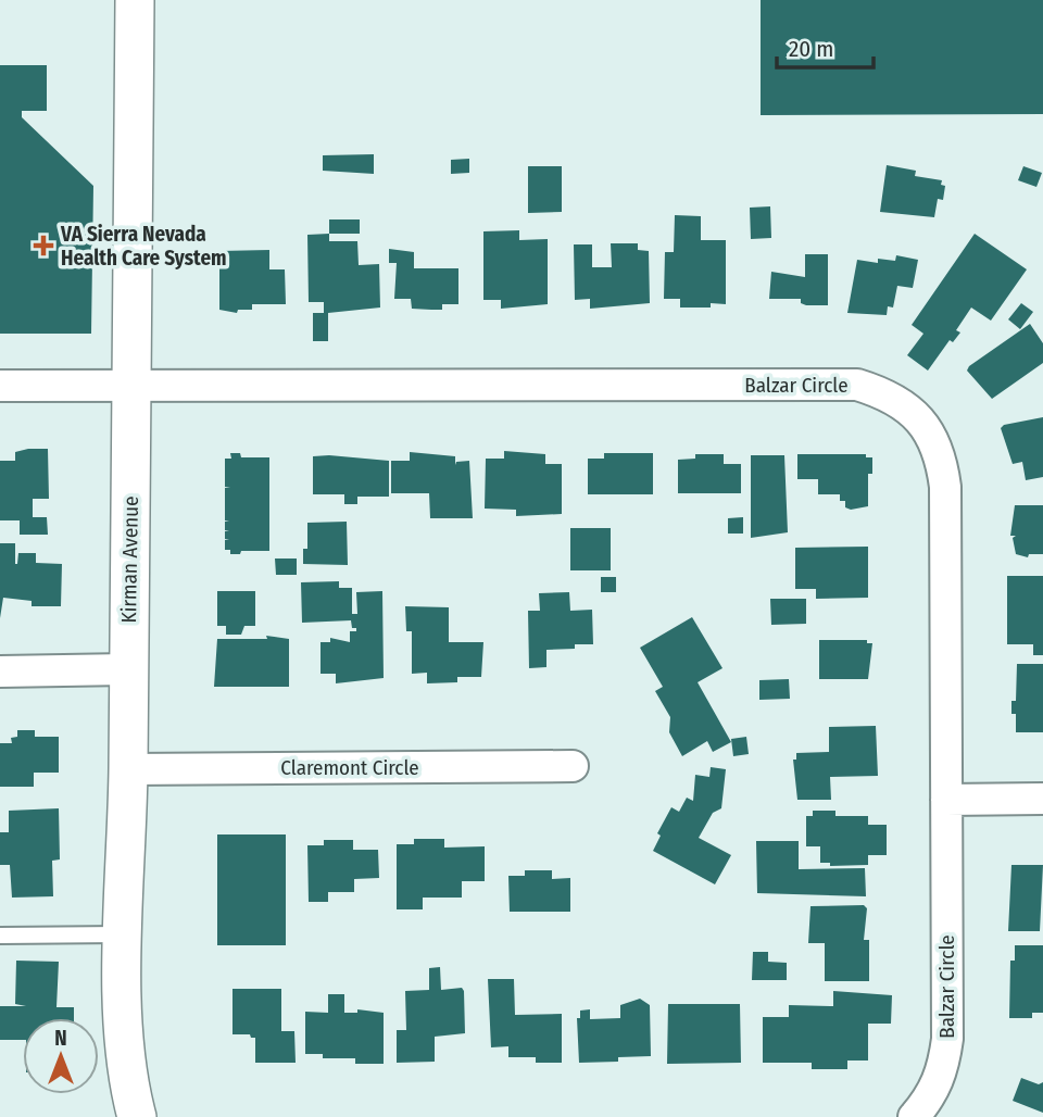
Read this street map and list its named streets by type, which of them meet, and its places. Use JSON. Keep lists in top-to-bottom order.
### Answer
{
  "streets": {
    "street": ["Balzar Circle", "Kirman Avenue", "Claremont Circle"]
  },
  "crossings": [
    ["Balzar Circle", "Kirman Avenue"],
    ["Kirman Avenue", "Claremont Circle"]
  ],
  "places": {
    "health": ["VA Sierra Nevada Health Care System"]
  },
  "scale_bar": "20 m",
  "north": "top"
}
